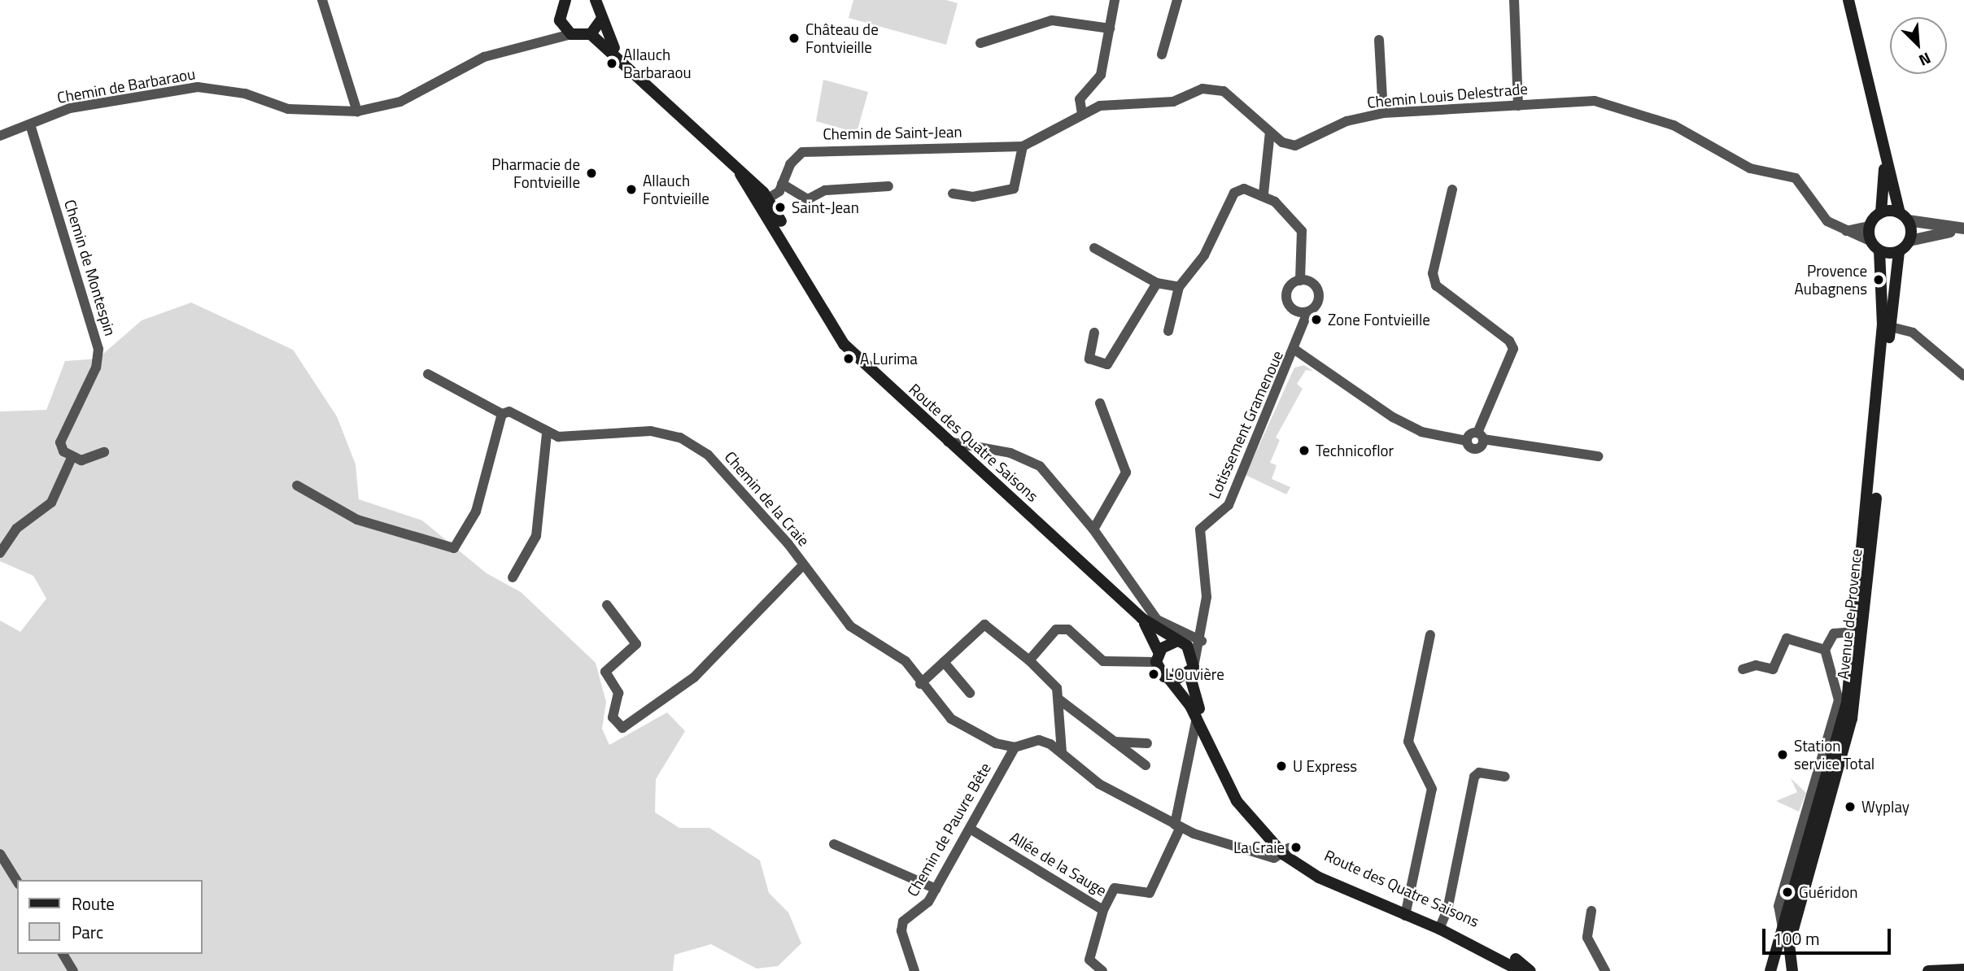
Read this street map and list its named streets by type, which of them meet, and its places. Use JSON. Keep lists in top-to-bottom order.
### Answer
{
  "streets": {
    "main road": ["Route des Quatre Saisons", "Avenue de Provence"],
    "street": [
      "Chemin de Barbaraou",
      "Chemin Louis Delestrade",
      "Chemin de Saint-Jean",
      "Chemin de Montespin",
      "Lotissement Gramenoue",
      "Chemin de la Craie",
      "Chemin de Pauvre Bête",
      "Allée de la Sauge"
    ]
  },
  "crossings": [
    ["Chemin de Barbaraou", "Chemin de Montespin"],
    ["Chemin Louis Delestrade", "Chemin de Saint-Jean"],
    ["Chemin Louis Delestrade", "Avenue de Provence"],
    ["Chemin de Saint-Jean", "Route des Quatre Saisons"],
    ["Lotissement Gramenoue", "Route des Quatre Saisons"],
    ["Chemin de la Craie", "Chemin de Pauvre Bête"],
    ["Chemin de Pauvre Bête", "Allée de la Sauge"]
  ],
  "places": [
    "Château de Fontvieille",
    "Allauch Barbaraou",
    "Pharmacie de Fontvieille",
    "Allauch Fontvieille",
    "Saint-Jean",
    "Provence Aubagnens",
    "Zone Fontvieille",
    "A Lurima",
    "Technicoflor",
    "L'Ouvière",
    "Station service Total",
    "U Express",
    "Wyplay",
    "La Craie",
    "Guéridon"
  ],
  "legend": ["Route", "Parc"],
  "scale_bar": "100 m",
  "north": "bottom right"
}
